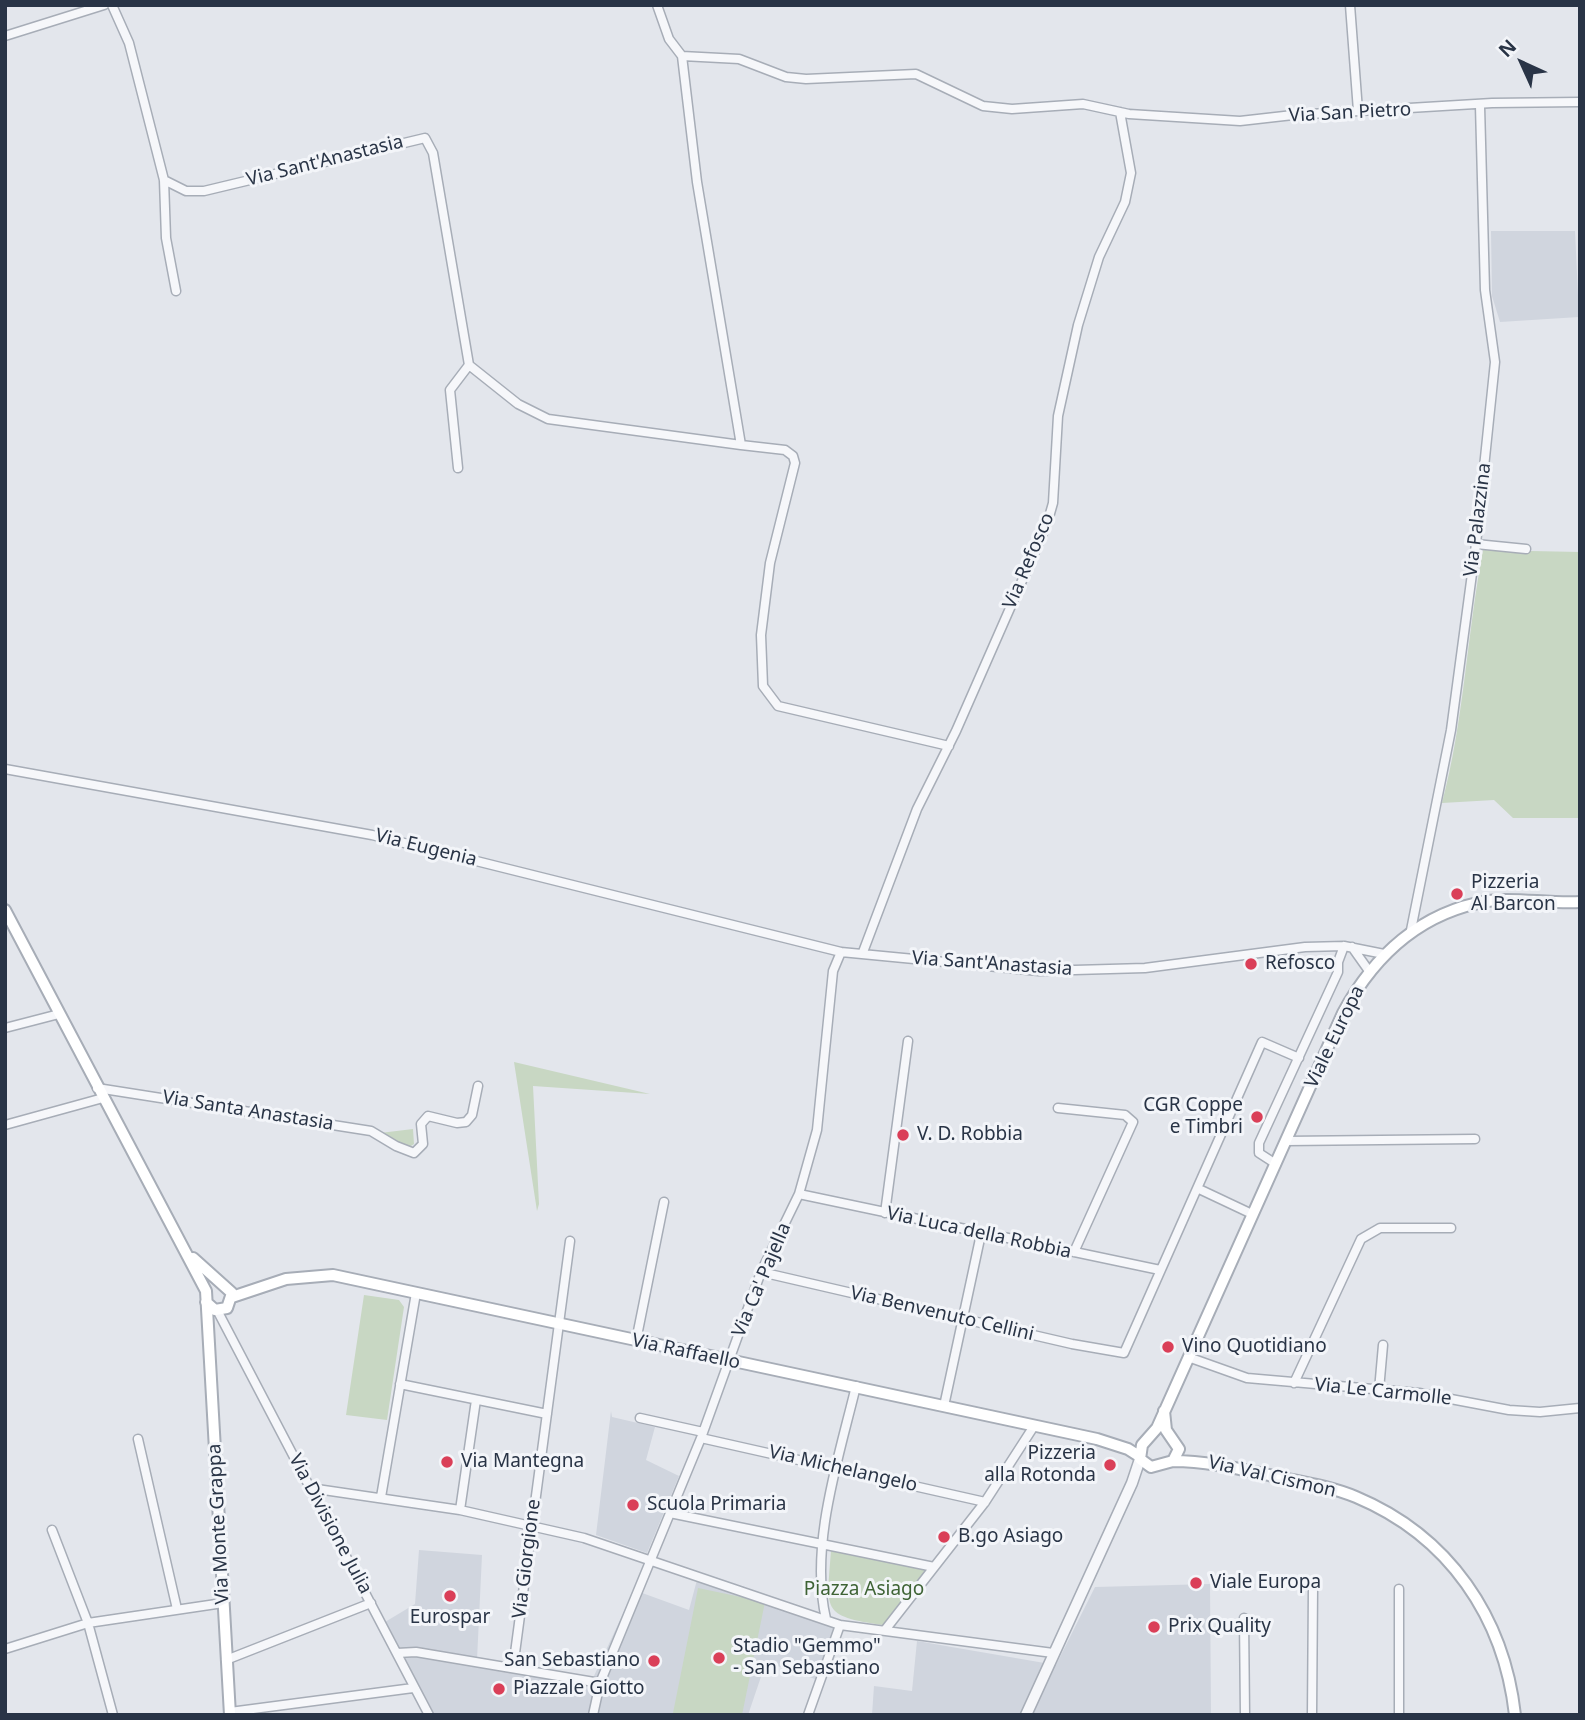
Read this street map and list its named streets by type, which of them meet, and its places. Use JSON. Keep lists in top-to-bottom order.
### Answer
{
  "streets": {
    "main road": [
      "Viale Europa",
      "Via Raffaello",
      "Via Val Cismon",
      "Via Monte Grappa"
    ],
    "street": [
      "Via San Pietro",
      "Via Sant'Anastasia",
      "Via Palazzina",
      "Via Refosco",
      "Via Eugenia",
      "Via Santa Anastasia",
      "Via Luca della Robbia",
      "Via Ca' Pajella",
      "Via Benvenuto Cellini",
      "Via Le Carmolle",
      "Via Michelangelo",
      "Via Divisione Julia",
      "Via Giorgione"
    ]
  },
  "crossings": [
    ["Via San Pietro", "Via Palazzina"],
    ["Via San Pietro", "Via Refosco"],
    ["Via Sant'Anastasia", "Via Refosco"],
    ["Via Sant'Anastasia", "Via Eugenia"],
    ["Via Sant'Anastasia", "Viale Europa"],
    ["Via Sant'Anastasia", "Via Ca' Pajella"],
    ["Via Palazzina", "Viale Europa"],
    ["Via Eugenia", "Via Ca' Pajella"],
    ["Viale Europa", "Via Raffaello"],
    ["Viale Europa", "Via Le Carmolle"],
    ["Viale Europa", "Via Val Cismon"],
    ["Via Luca della Robbia", "Via Ca' Pajella"],
    ["Via Luca della Robbia", "Via Benvenuto Cellini"],
    ["Via Ca' Pajella", "Via Benvenuto Cellini"],
    ["Via Ca' Pajella", "Via Raffaello"],
    ["Via Ca' Pajella", "Via Michelangelo"],
    ["Via Raffaello", "Via Val Cismon"],
    ["Via Raffaello", "Via Monte Grappa"],
    ["Via Raffaello", "Via Divisione Julia"],
    ["Via Raffaello", "Via Giorgione"],
    ["Via Monte Grappa", "Via Divisione Julia"]
  ],
  "parks": ["Piazza Asiago"],
  "places": [
    "Pizzeria Al Barcon",
    "Refosco",
    "CGR Coppe e Timbri",
    "V. D. Robbia",
    "Vino Quotidiano",
    "Via Mantegna",
    "Pizzeria alla Rotonda",
    "Scuola Primaria",
    "B.go Asiago",
    "Viale Europa",
    "Eurospar",
    "Prix Quality",
    "Stadio \"Gemmo\" - San Sebastiano",
    "San Sebastiano",
    "Piazzale Giotto"
  ],
  "north": "top left"
}
